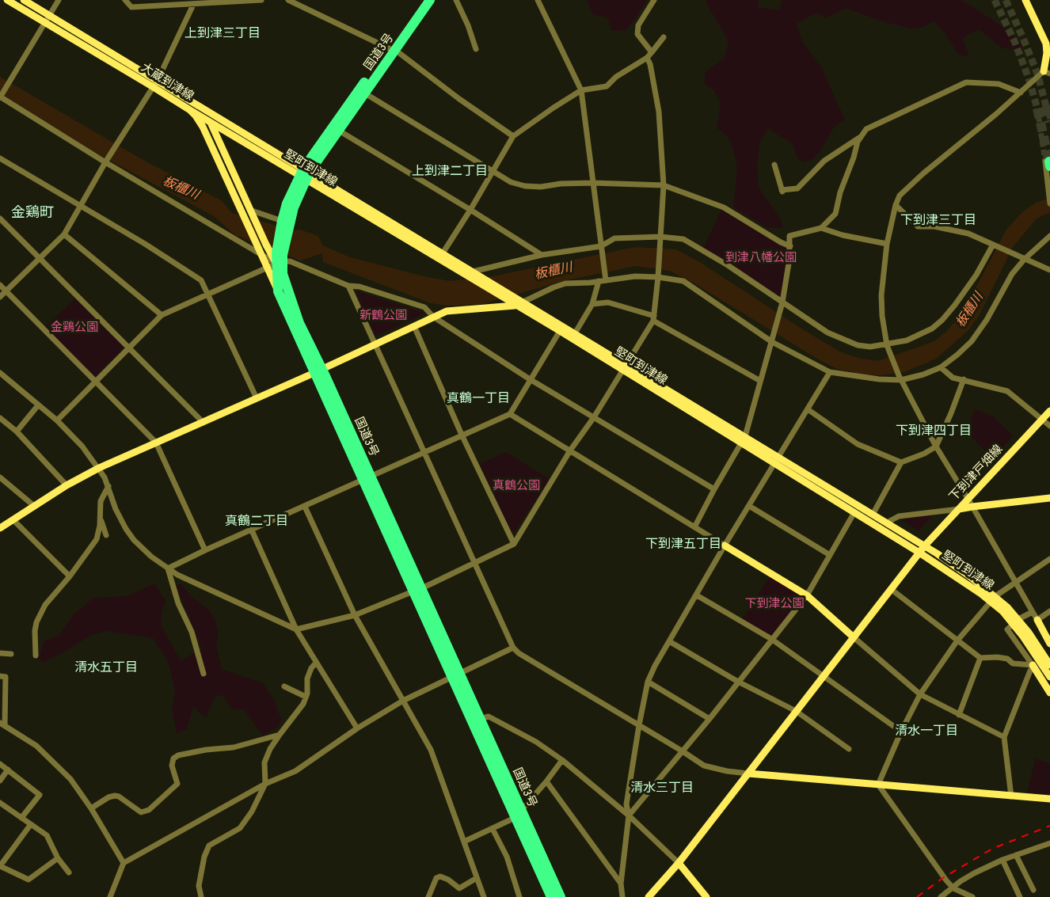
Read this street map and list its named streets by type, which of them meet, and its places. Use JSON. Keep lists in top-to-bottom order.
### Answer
{
  "streets": {
    "highway": ["国道3号"],
    "main road": ["大蔵到津線", "堅町到津線", "下到津戸畑線"]
  },
  "crossings": [
    ["国道3号", "大蔵到津線"],
    ["国道3号", "堅町到津線"],
    ["大蔵到津線", "堅町到津線"],
    ["堅町到津線", "下到津戸畑線"]
  ],
  "districts": [
    "上到津三丁目",
    "上到津二丁目",
    "金鶏町",
    "下到津三丁目",
    "真鶴一丁目",
    "下到津四丁目",
    "真鶴二丁目",
    "下到津五丁目",
    "清水五丁目",
    "清水一丁目",
    "清水三丁目"
  ],
  "water": ["板櫃川"],
  "parks": [
    "到津八幡公園",
    "新鶴公園",
    "金鶏公園",
    "真鶴公園",
    "下到津公園"
  ]
}
